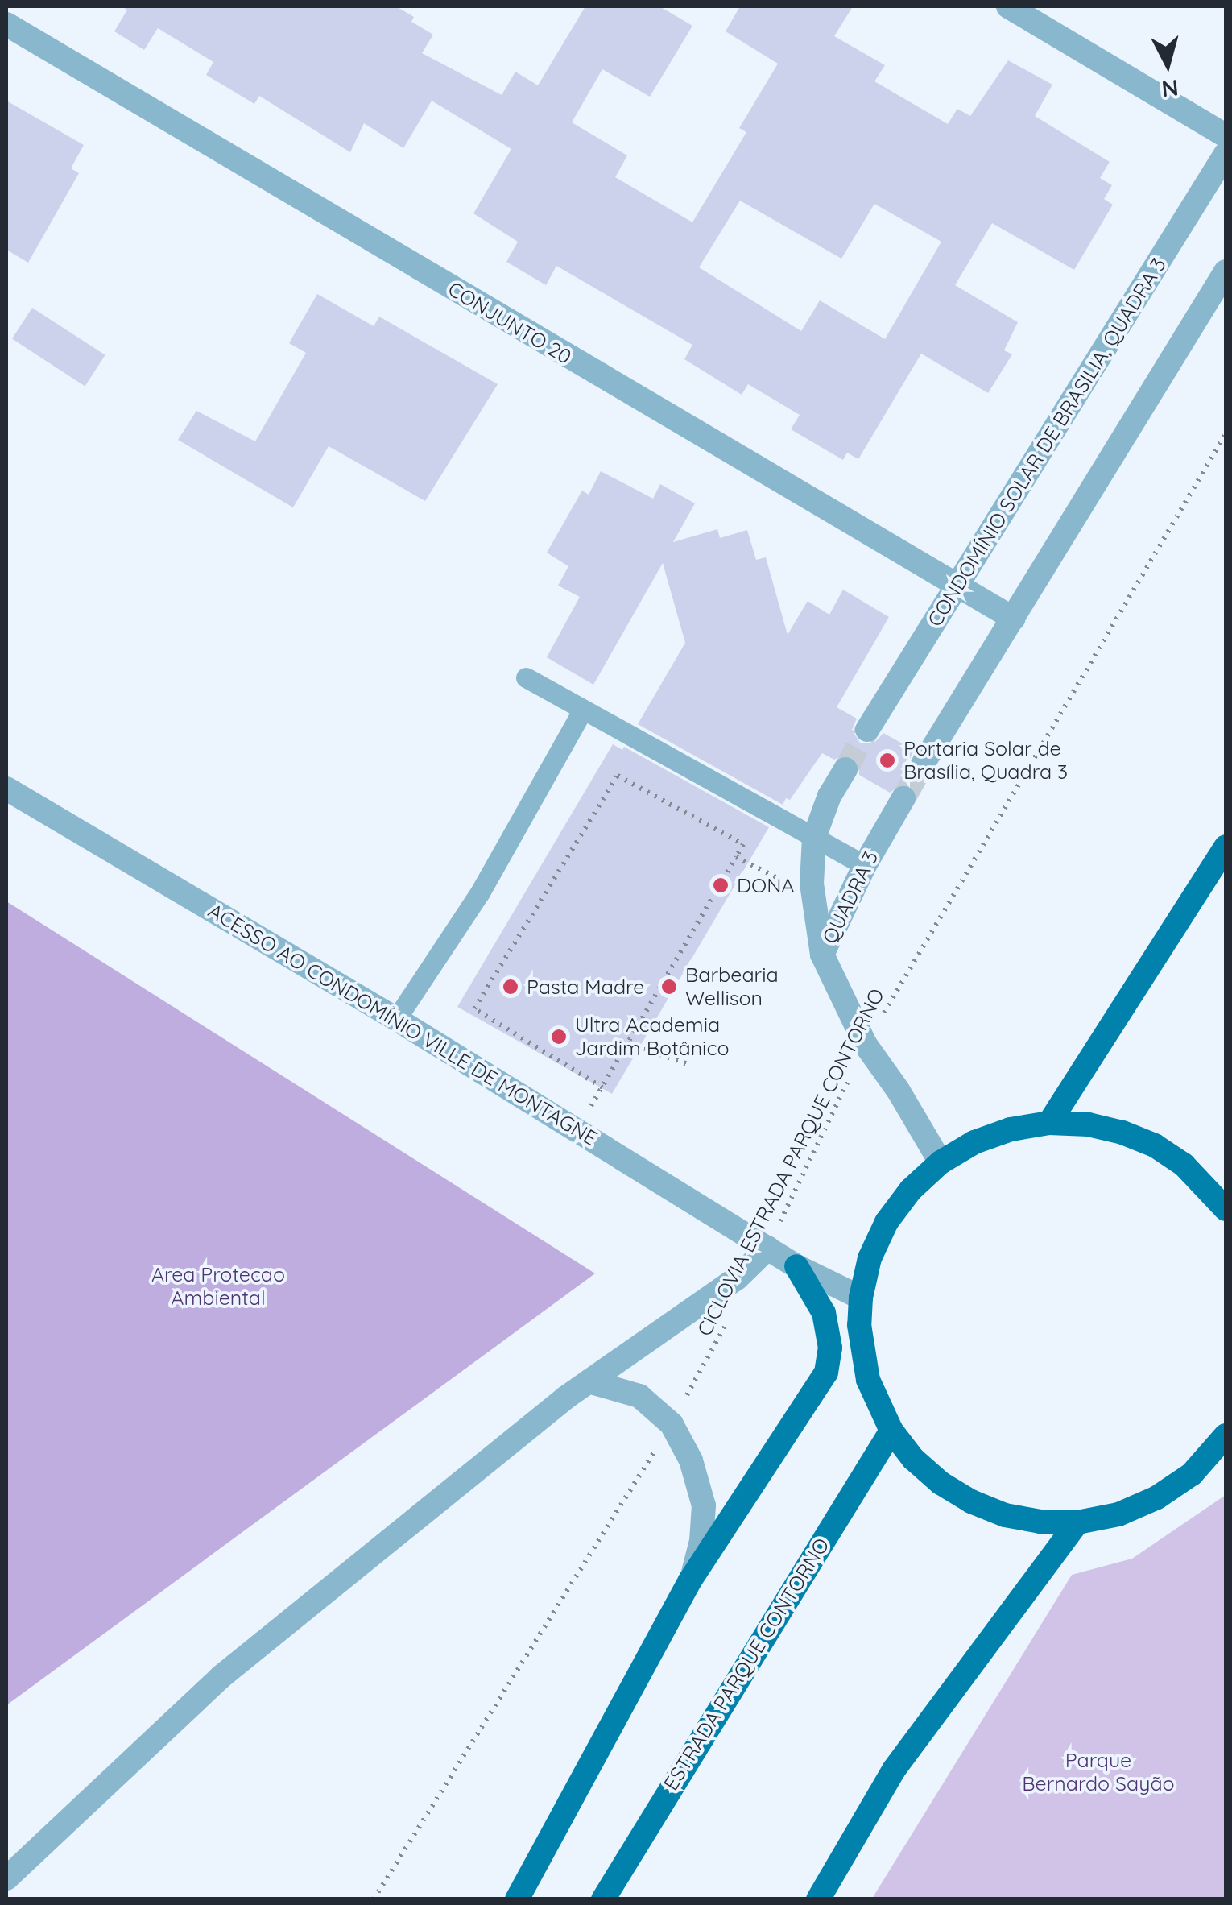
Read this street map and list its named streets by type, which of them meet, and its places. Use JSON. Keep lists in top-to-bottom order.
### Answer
{
  "streets": {
    "main road": ["ESTRADA PARQUE CONTORNO"],
    "street": [
      "CONJUNTO 20",
      "CONDOMÍNIO SOLAR DE BRASILIA, QUADRA 3",
      "QUADRA 3",
      "ACESSO AO CONDOMÍNIO VILLE DE MONTAGNE"
    ],
    "path": ["CICLOVIA ESTRADA PARQUE CONTORNO"]
  },
  "crossings": [
    ["CONJUNTO 20", "CONDOMÍNIO SOLAR DE BRASILIA, QUADRA 3"],
    ["ACESSO AO CONDOMÍNIO VILLE DE MONTAGNE", "CICLOVIA ESTRADA PARQUE CONTORNO"]
  ],
  "parks": ["Area Protecao Ambiental", "Parque Bernardo Sayão"],
  "places": [
    "Portaria Solar de Brasília, Quadra 3",
    "DONA",
    "Pasta Madre",
    "Barbearia Wellison",
    "Ultra Academia Jardim Botânico"
  ],
  "north": "bottom"
}
